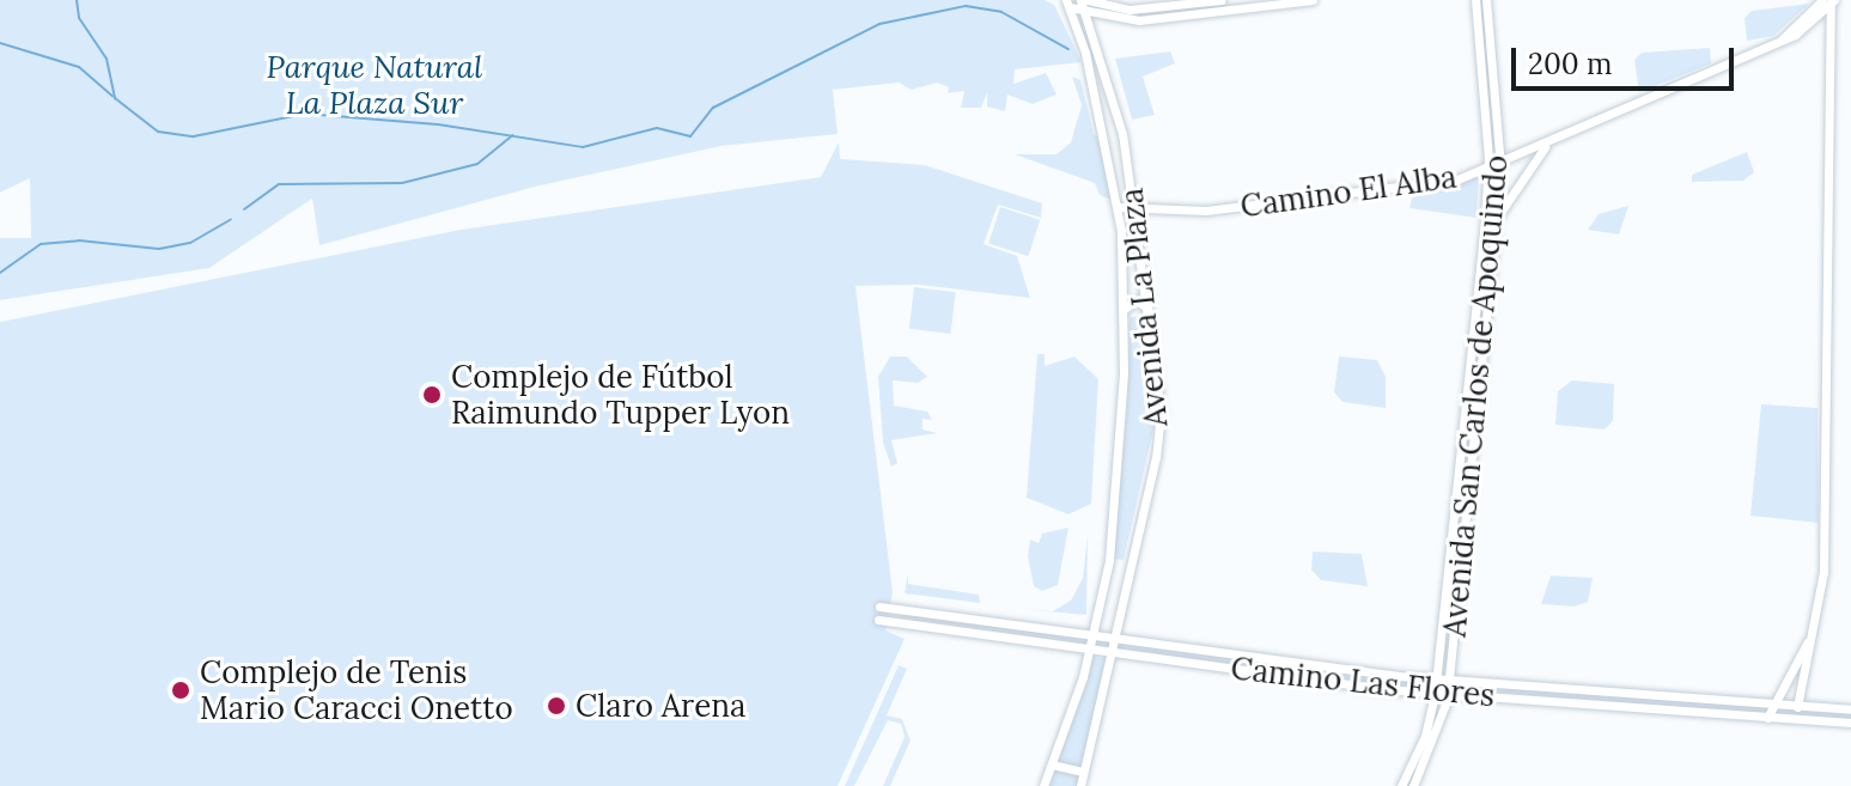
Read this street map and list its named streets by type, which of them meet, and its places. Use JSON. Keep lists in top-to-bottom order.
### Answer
{
  "streets": {
    "street": [
      "Camino El Alba",
      "Avenida La Plaza",
      "Avenida San Carlos de Apoquindo",
      "Camino Las Flores"
    ]
  },
  "crossings": [
    ["Camino El Alba", "Avenida La Plaza"],
    ["Camino El Alba", "Avenida San Carlos de Apoquindo"],
    ["Avenida La Plaza", "Camino Las Flores"],
    ["Avenida San Carlos de Apoquindo", "Camino Las Flores"]
  ],
  "parks": ["Parque Natural La Plaza Sur"],
  "places": ["Complejo de Fútbol Raimundo Tupper Lyon", "Complejo de Tenis Mario Caracci Onetto", "Claro Arena"],
  "scale_bar": "200 m"
}
